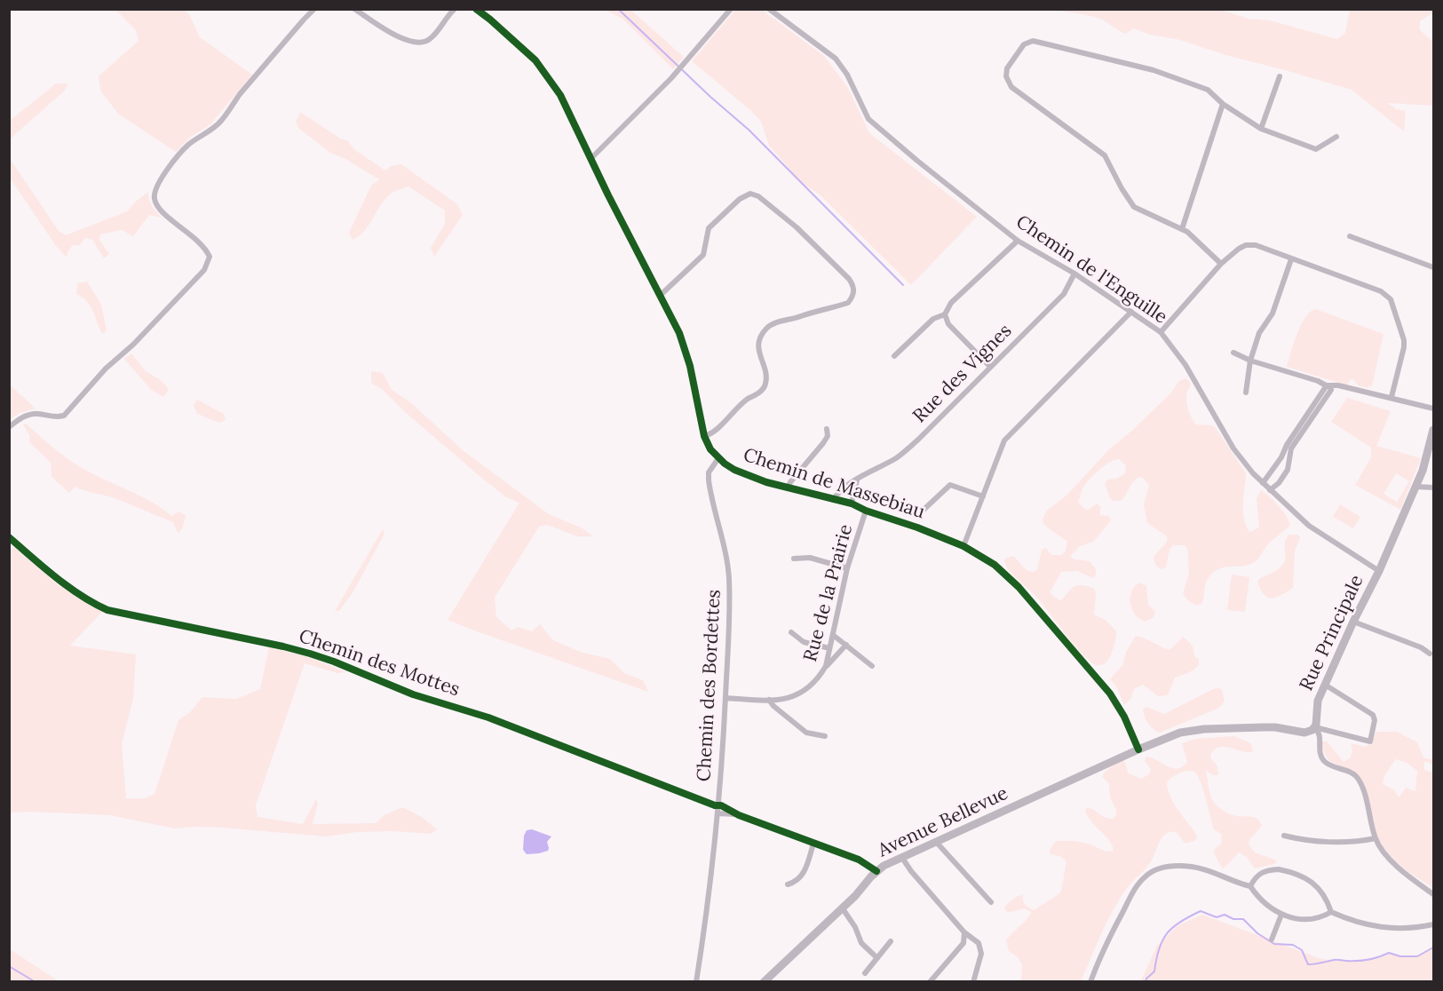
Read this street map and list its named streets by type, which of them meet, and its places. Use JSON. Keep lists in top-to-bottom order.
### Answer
{
  "streets": {
    "main road": ["Rue Principale", "Avenue Bellevue"],
    "street": [
      "Chemin de l'Enguille",
      "Rue des Vignes",
      "Chemin de Massebiau",
      "Rue de la Prairie",
      "Chemin des Mottes",
      "Chemin des Bordettes"
    ]
  },
  "crossings": [
    ["Chemin de l'Enguille", "Rue des Vignes"],
    ["Chemin de l'Enguille", "Rue Principale"],
    ["Rue des Vignes", "Chemin de Massebiau"],
    ["Chemin de Massebiau", "Rue de la Prairie"],
    ["Chemin de Massebiau", "Chemin des Bordettes"],
    ["Chemin de Massebiau", "Avenue Bellevue"],
    ["Rue de la Prairie", "Chemin des Bordettes"],
    ["Chemin des Mottes", "Chemin des Bordettes"]
  ]
}
